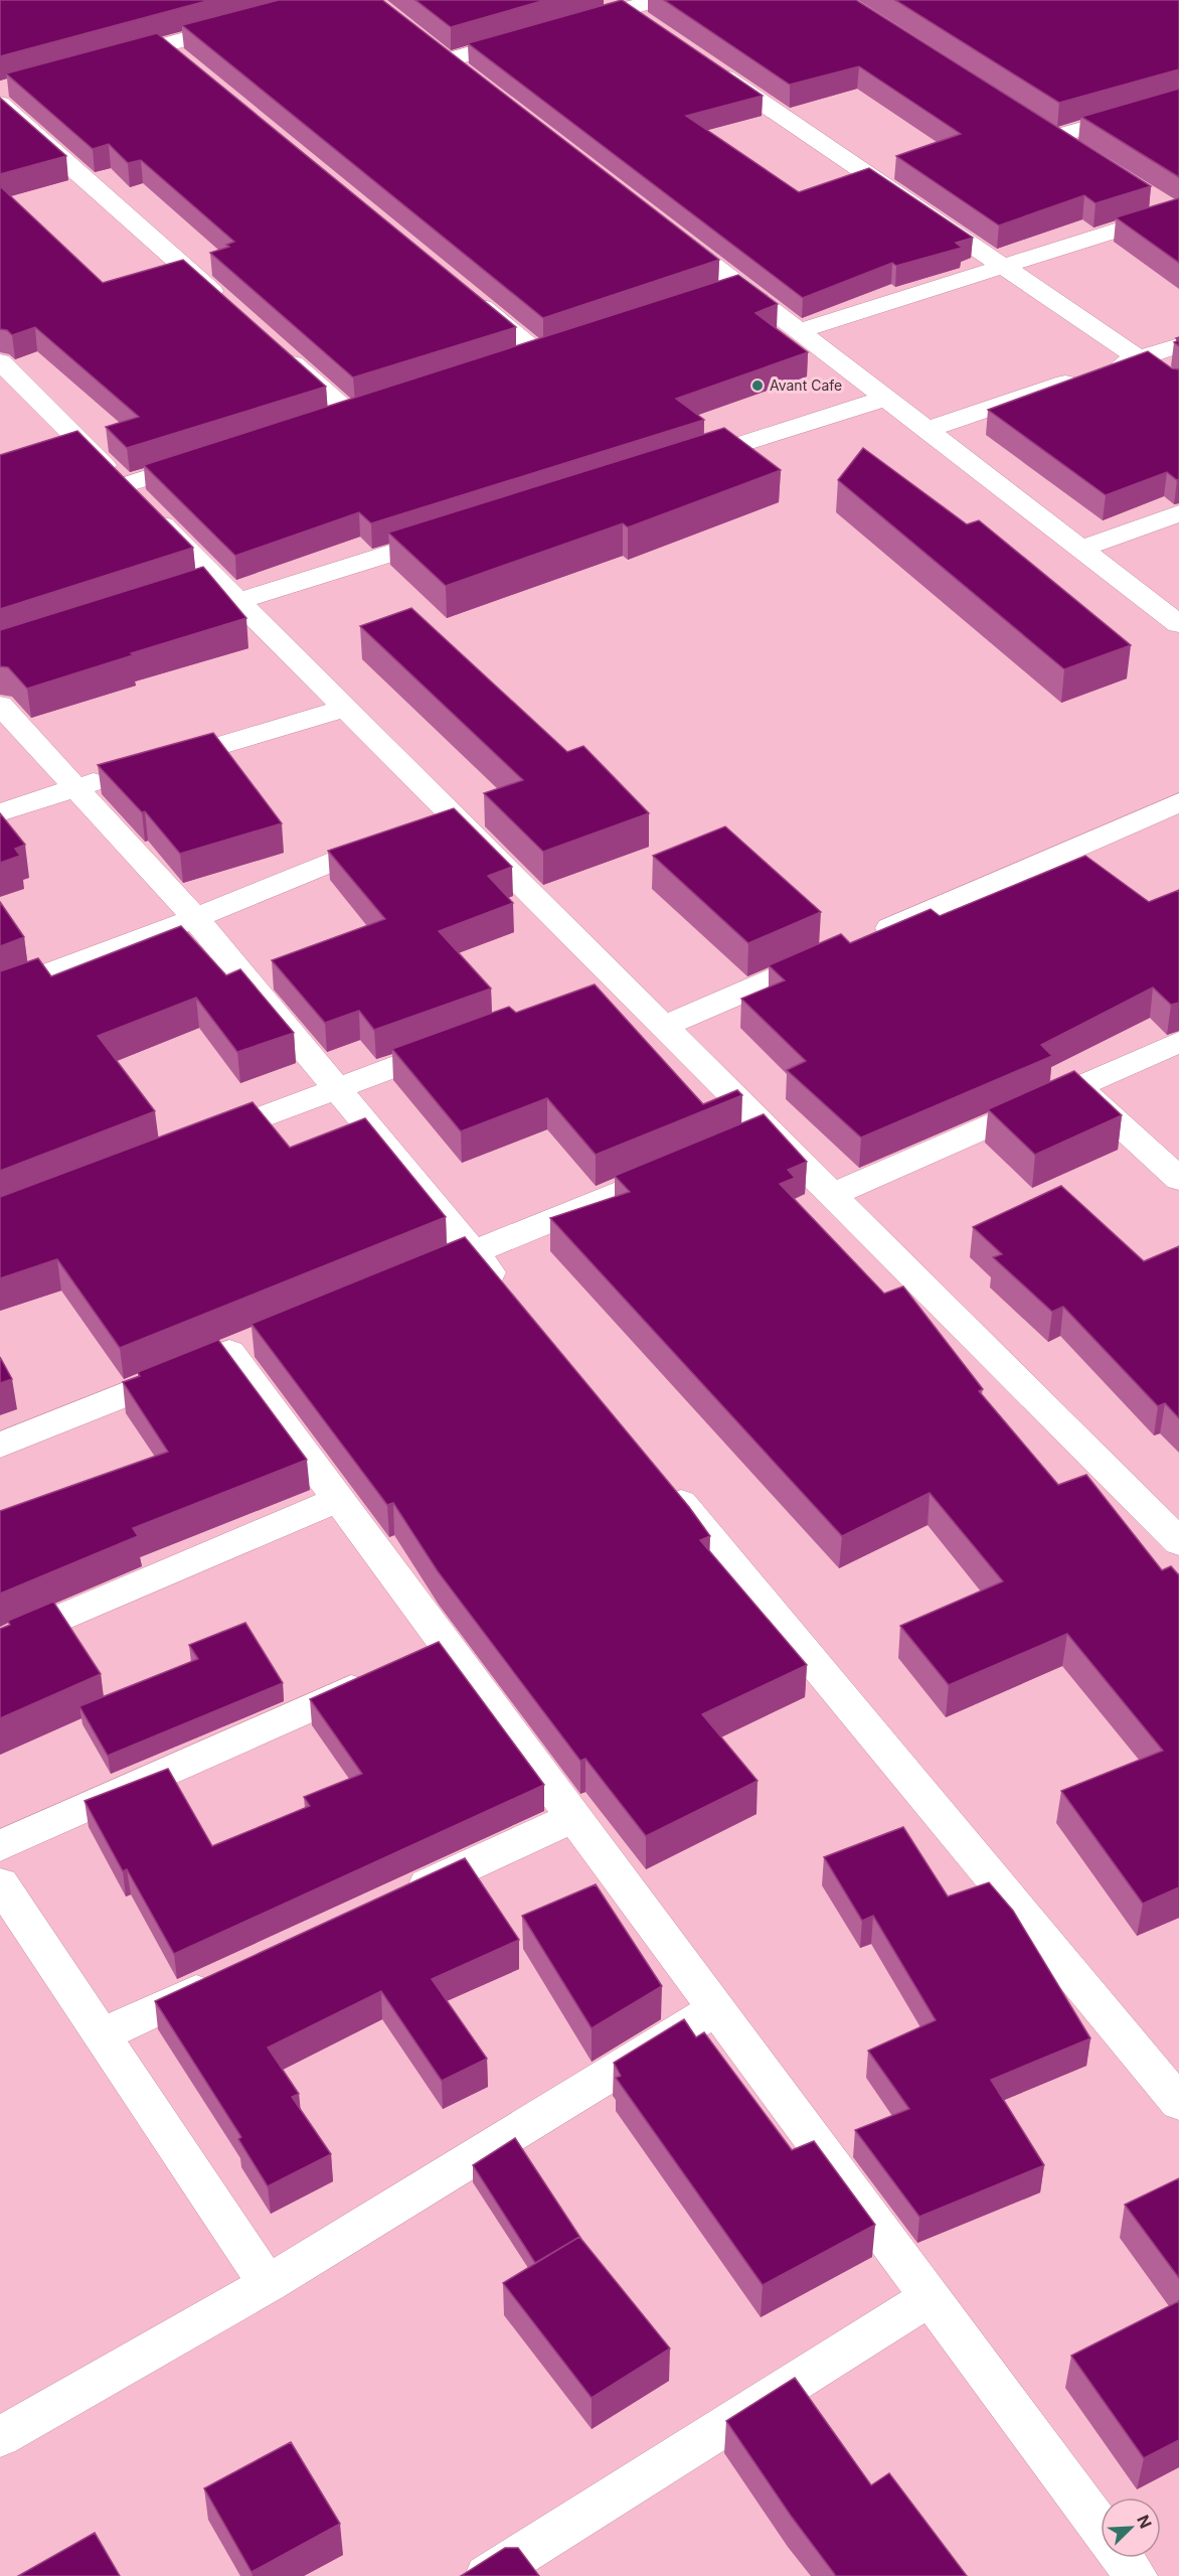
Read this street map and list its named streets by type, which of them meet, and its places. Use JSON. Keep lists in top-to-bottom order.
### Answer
{
  "places": ["Avant Cafe"],
  "north": "top right"
}
